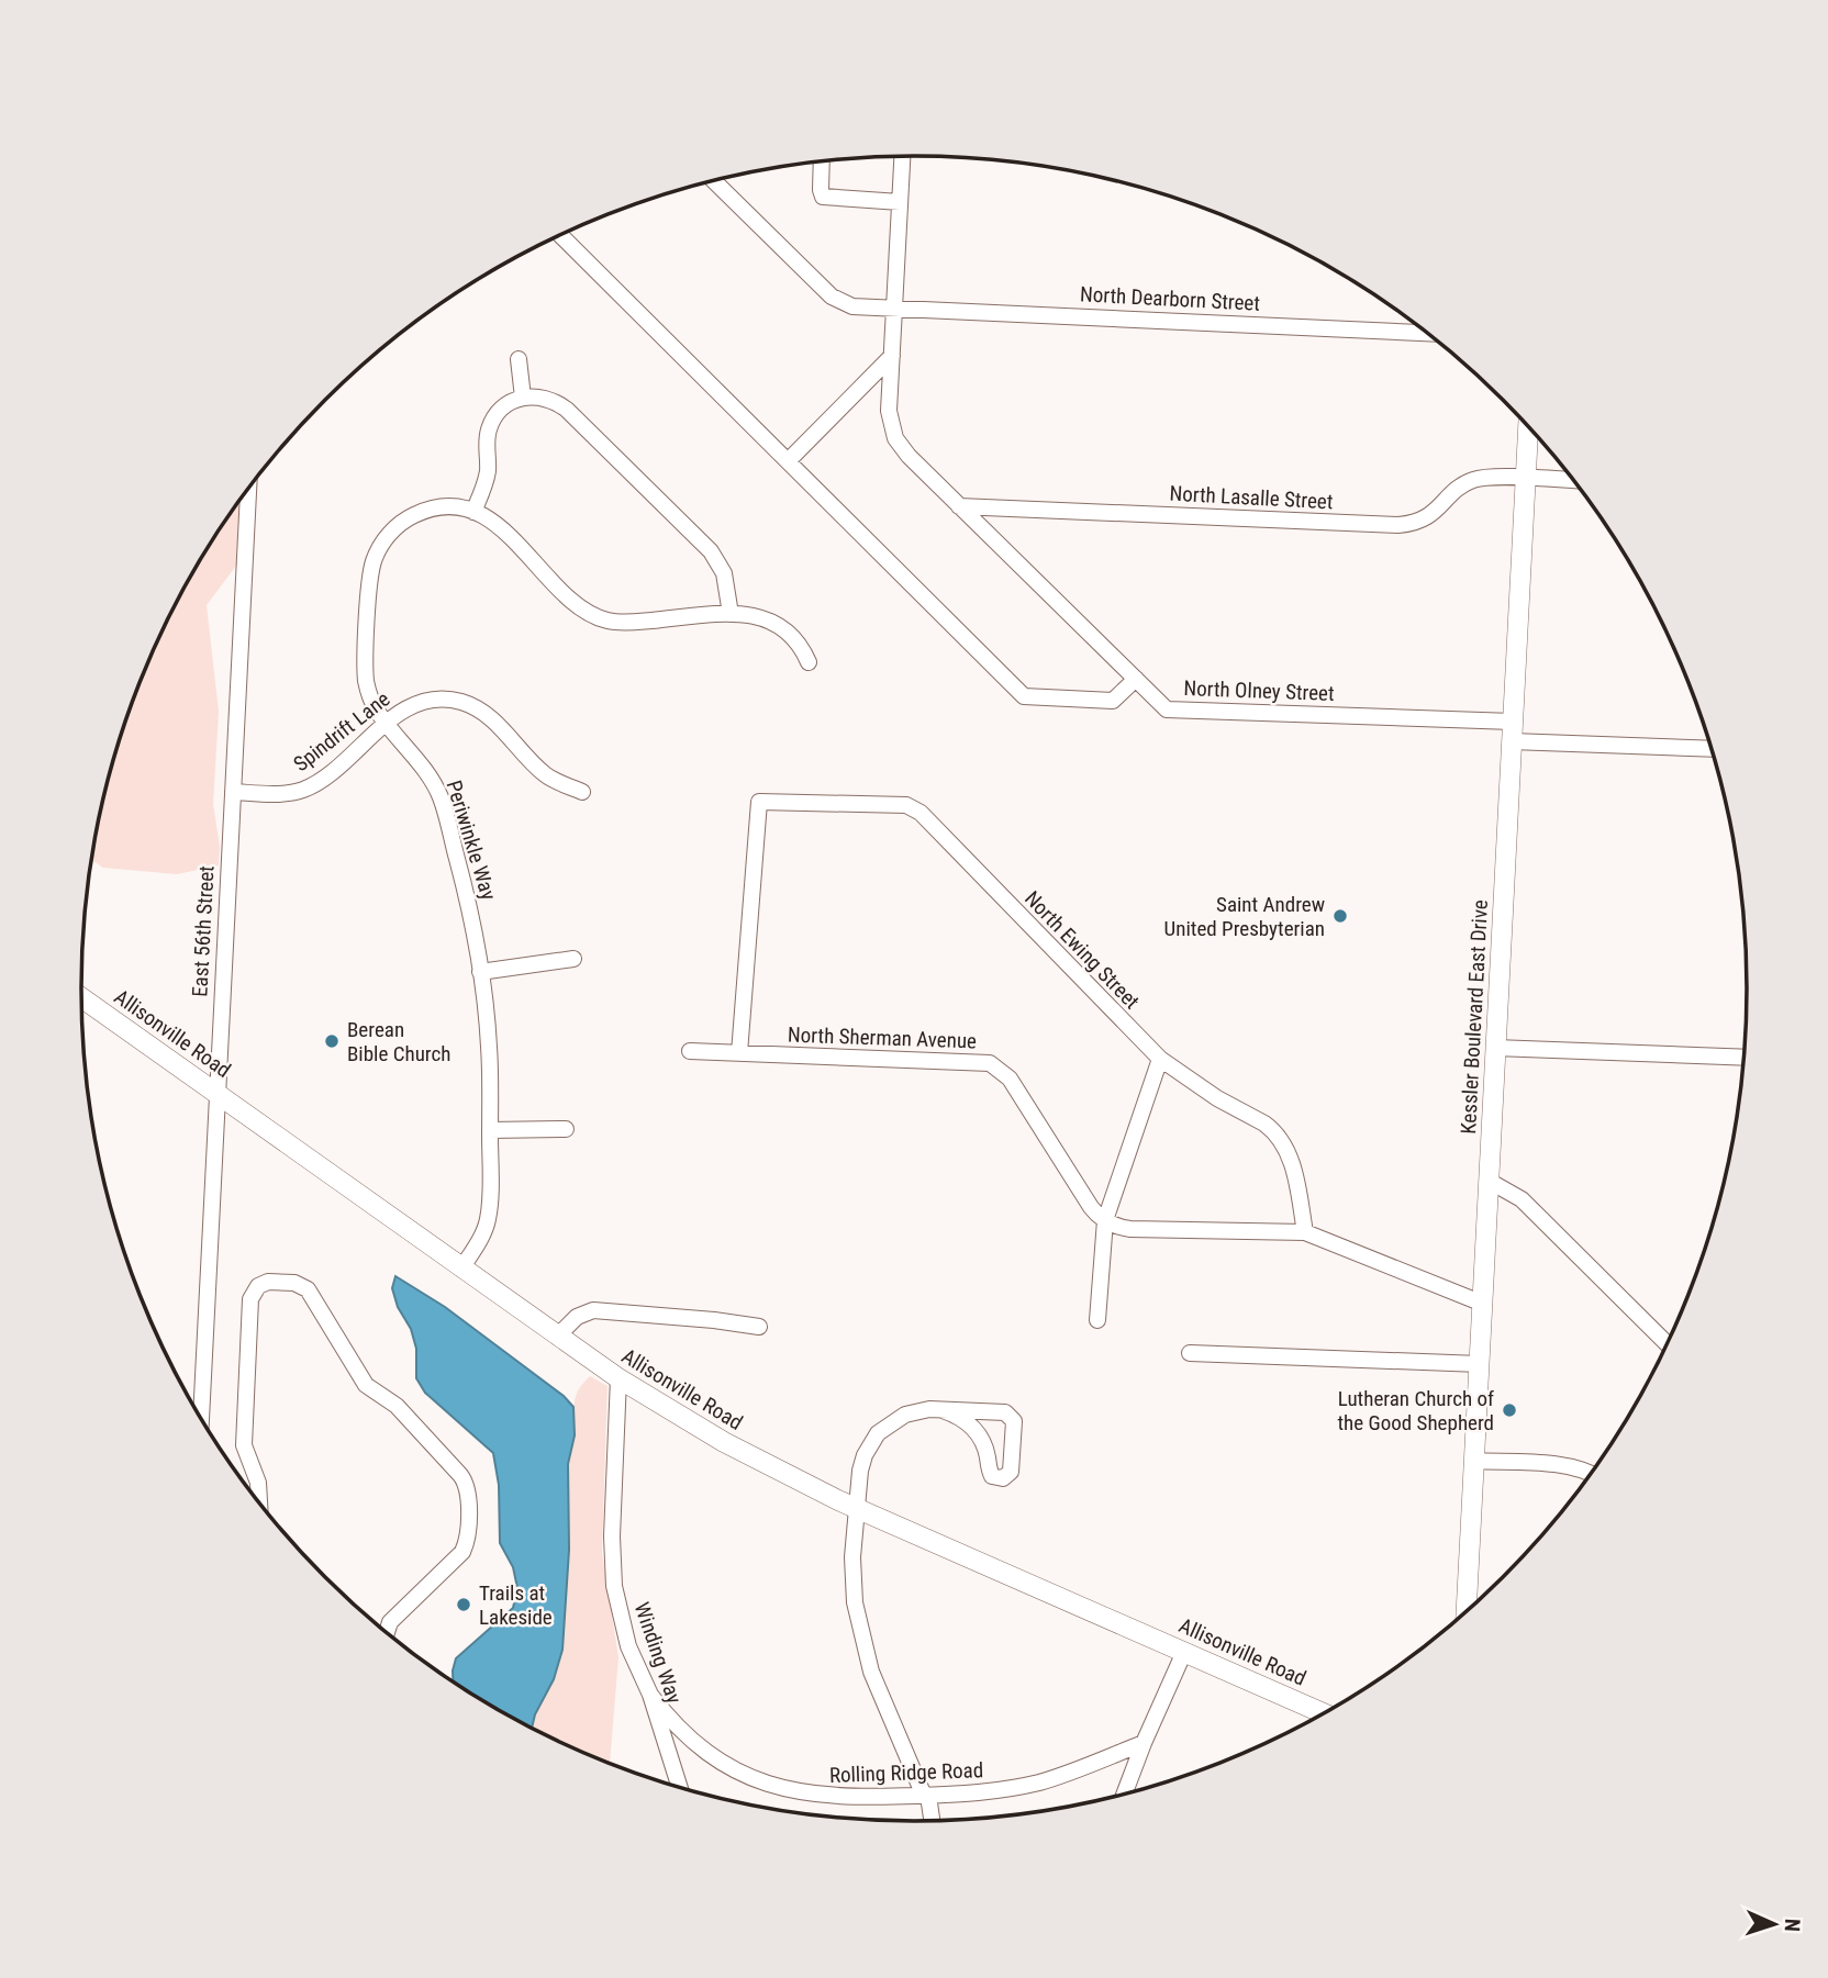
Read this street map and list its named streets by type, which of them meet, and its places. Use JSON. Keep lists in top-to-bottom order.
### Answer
{
  "streets": {
    "main road": ["Kessler Boulevard East Drive", "Allisonville Road"],
    "street": [
      "North Dearborn Street",
      "North Lasalle Street",
      "North Olney Street",
      "Spindrift Lane",
      "Periwinkle Way",
      "East 56th Street",
      "North Ewing Street",
      "North Sherman Avenue",
      "Winding Way",
      "Rolling Ridge Road"
    ]
  },
  "crossings": [
    ["North Lasalle Street", "North Olney Street"],
    ["North Lasalle Street", "Kessler Boulevard East Drive"],
    ["North Olney Street", "Kessler Boulevard East Drive"],
    ["Spindrift Lane", "Periwinkle Way"],
    ["Spindrift Lane", "East 56th Street"],
    ["Periwinkle Way", "Allisonville Road"],
    ["East 56th Street", "Allisonville Road"],
    ["North Ewing Street", "North Sherman Avenue"],
    ["Allisonville Road", "Winding Way"],
    ["Winding Way", "Rolling Ridge Road"]
  ],
  "places": [
    "Saint Andrew United Presbyterian",
    "Berean Bible Church",
    "Lutheran Church of the Good Shepherd",
    "Trails at Lakeside"
  ],
  "north": "right"
}
